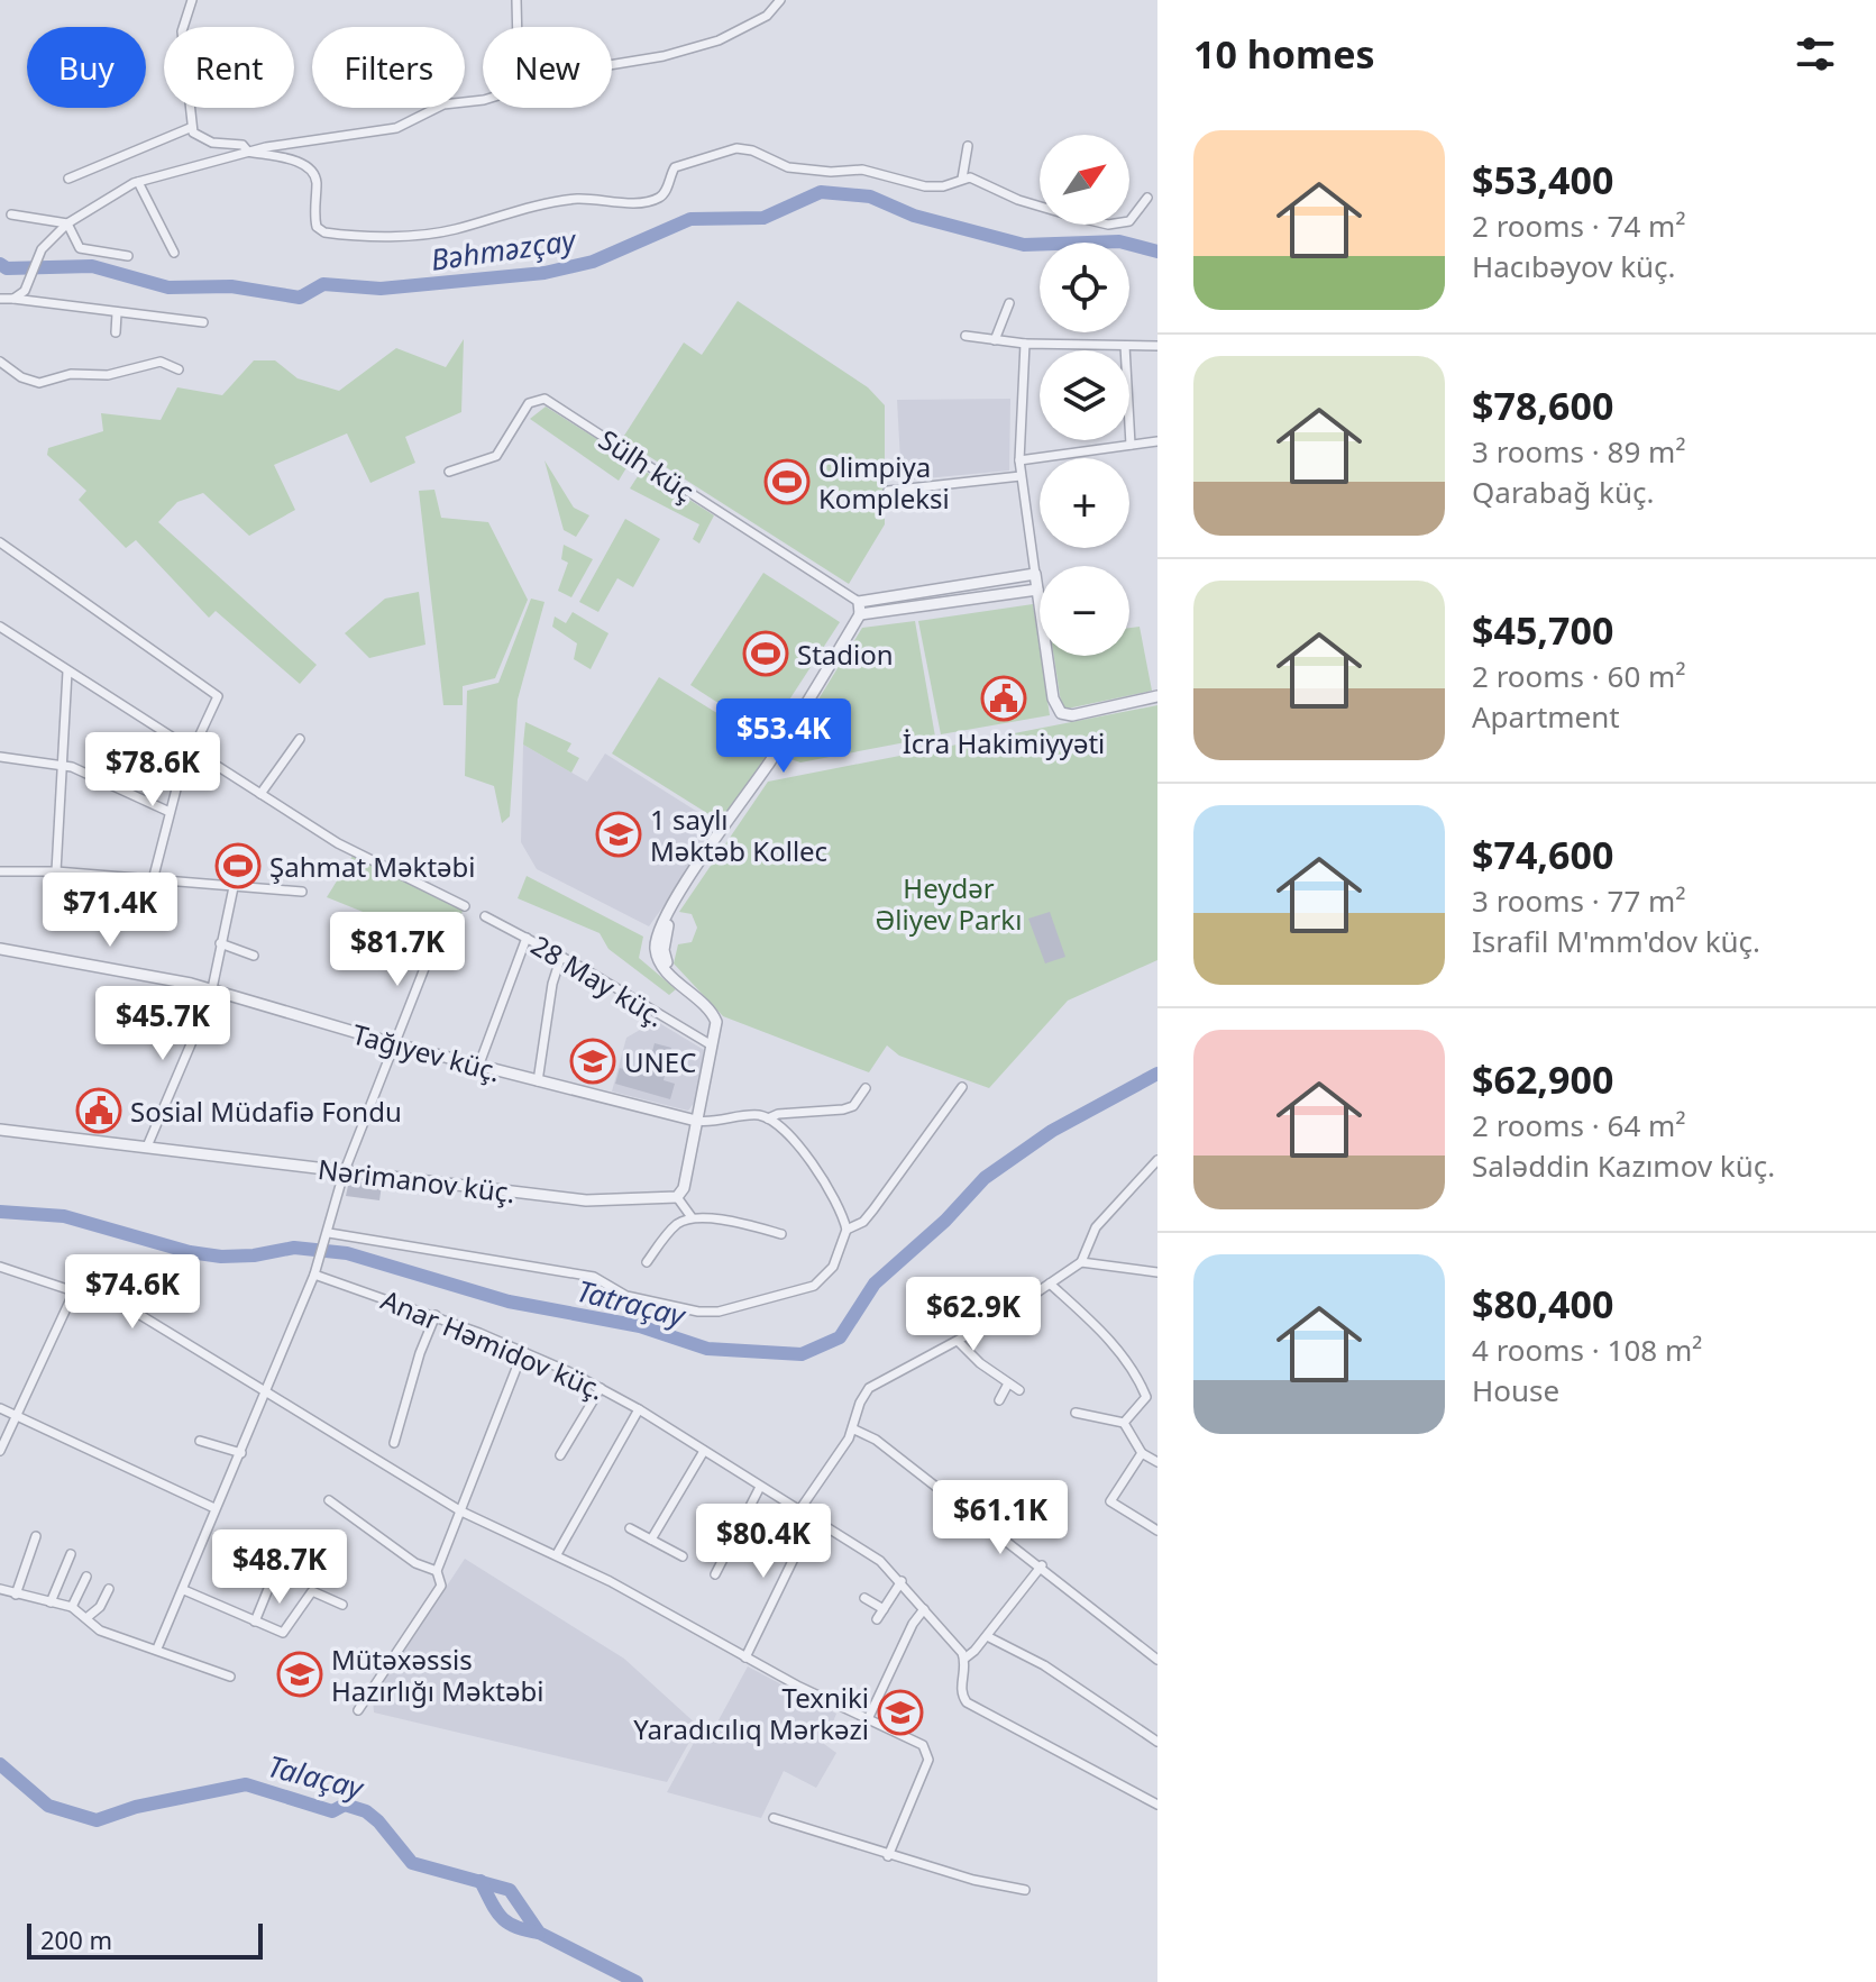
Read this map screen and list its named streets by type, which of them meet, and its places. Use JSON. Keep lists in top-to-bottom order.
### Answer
{
  "streets": {
    "street": [
      "Sülh küç",
      "28 May küç.",
      "Tağıyev küç.",
      "Nərimanov küç.",
      "Anar Həmidov küç."
    ]
  },
  "water": ["Bəhməzçay", "Tatraçay", "Talaçay"],
  "parks": ["Heydər Əliyev Parkı"],
  "places": {
    "sports": ["Olimpiya Kompleksi", "Stadion", "Şahmat Məktəbi"],
    "public building": ["İcra Hakimiyyəti", "Sosial Müdafiə Fondu"],
    "school or university": [
      "1 saylı Məktəb Kollec",
      "UNEC",
      "Mütəxəssis Hazırlığı Məktəbi",
      "Texniki Yaradıcılıq Mərkəzi"
    ]
  },
  "scale_bar": "200 m",
  "north": "top right",
  "page": {
    "heading": "10 homes",
    "chip": [
      "Buy",
      "Rent",
      "Filters",
      "New"
    ],
    "list": [
      {
        "name": "$53,400",
        "note": "2 rooms · 74 m² · Hacıbəyov küç."
      },
      {
        "name": "$78,600",
        "note": "3 rooms · 89 m² · Qarabağ küç."
      },
      {
        "name": "$45,700",
        "note": "2 rooms · 60 m² · Apartment"
      },
      {
        "name": "$74,600",
        "note": "3 rooms · 77 m² · Israfil M'mm'dov küç."
      },
      {
        "name": "$62,900",
        "note": "2 rooms · 64 m² · Saləddin Kazımov küç."
      },
      {
        "name": "$80,400",
        "note": "4 rooms · 108 m² · House"
      }
    ],
    "map_buttons": ["+", "−"],
    "price": [
      "$53.4K",
      "$78.6K",
      "$71.4K",
      "$81.7K",
      "$45.7K",
      "$74.6K",
      "$62.9K",
      "$61.1K",
      "$80.4K",
      "$48.7K"
    ],
    "scale": "200 m"
  }
}
